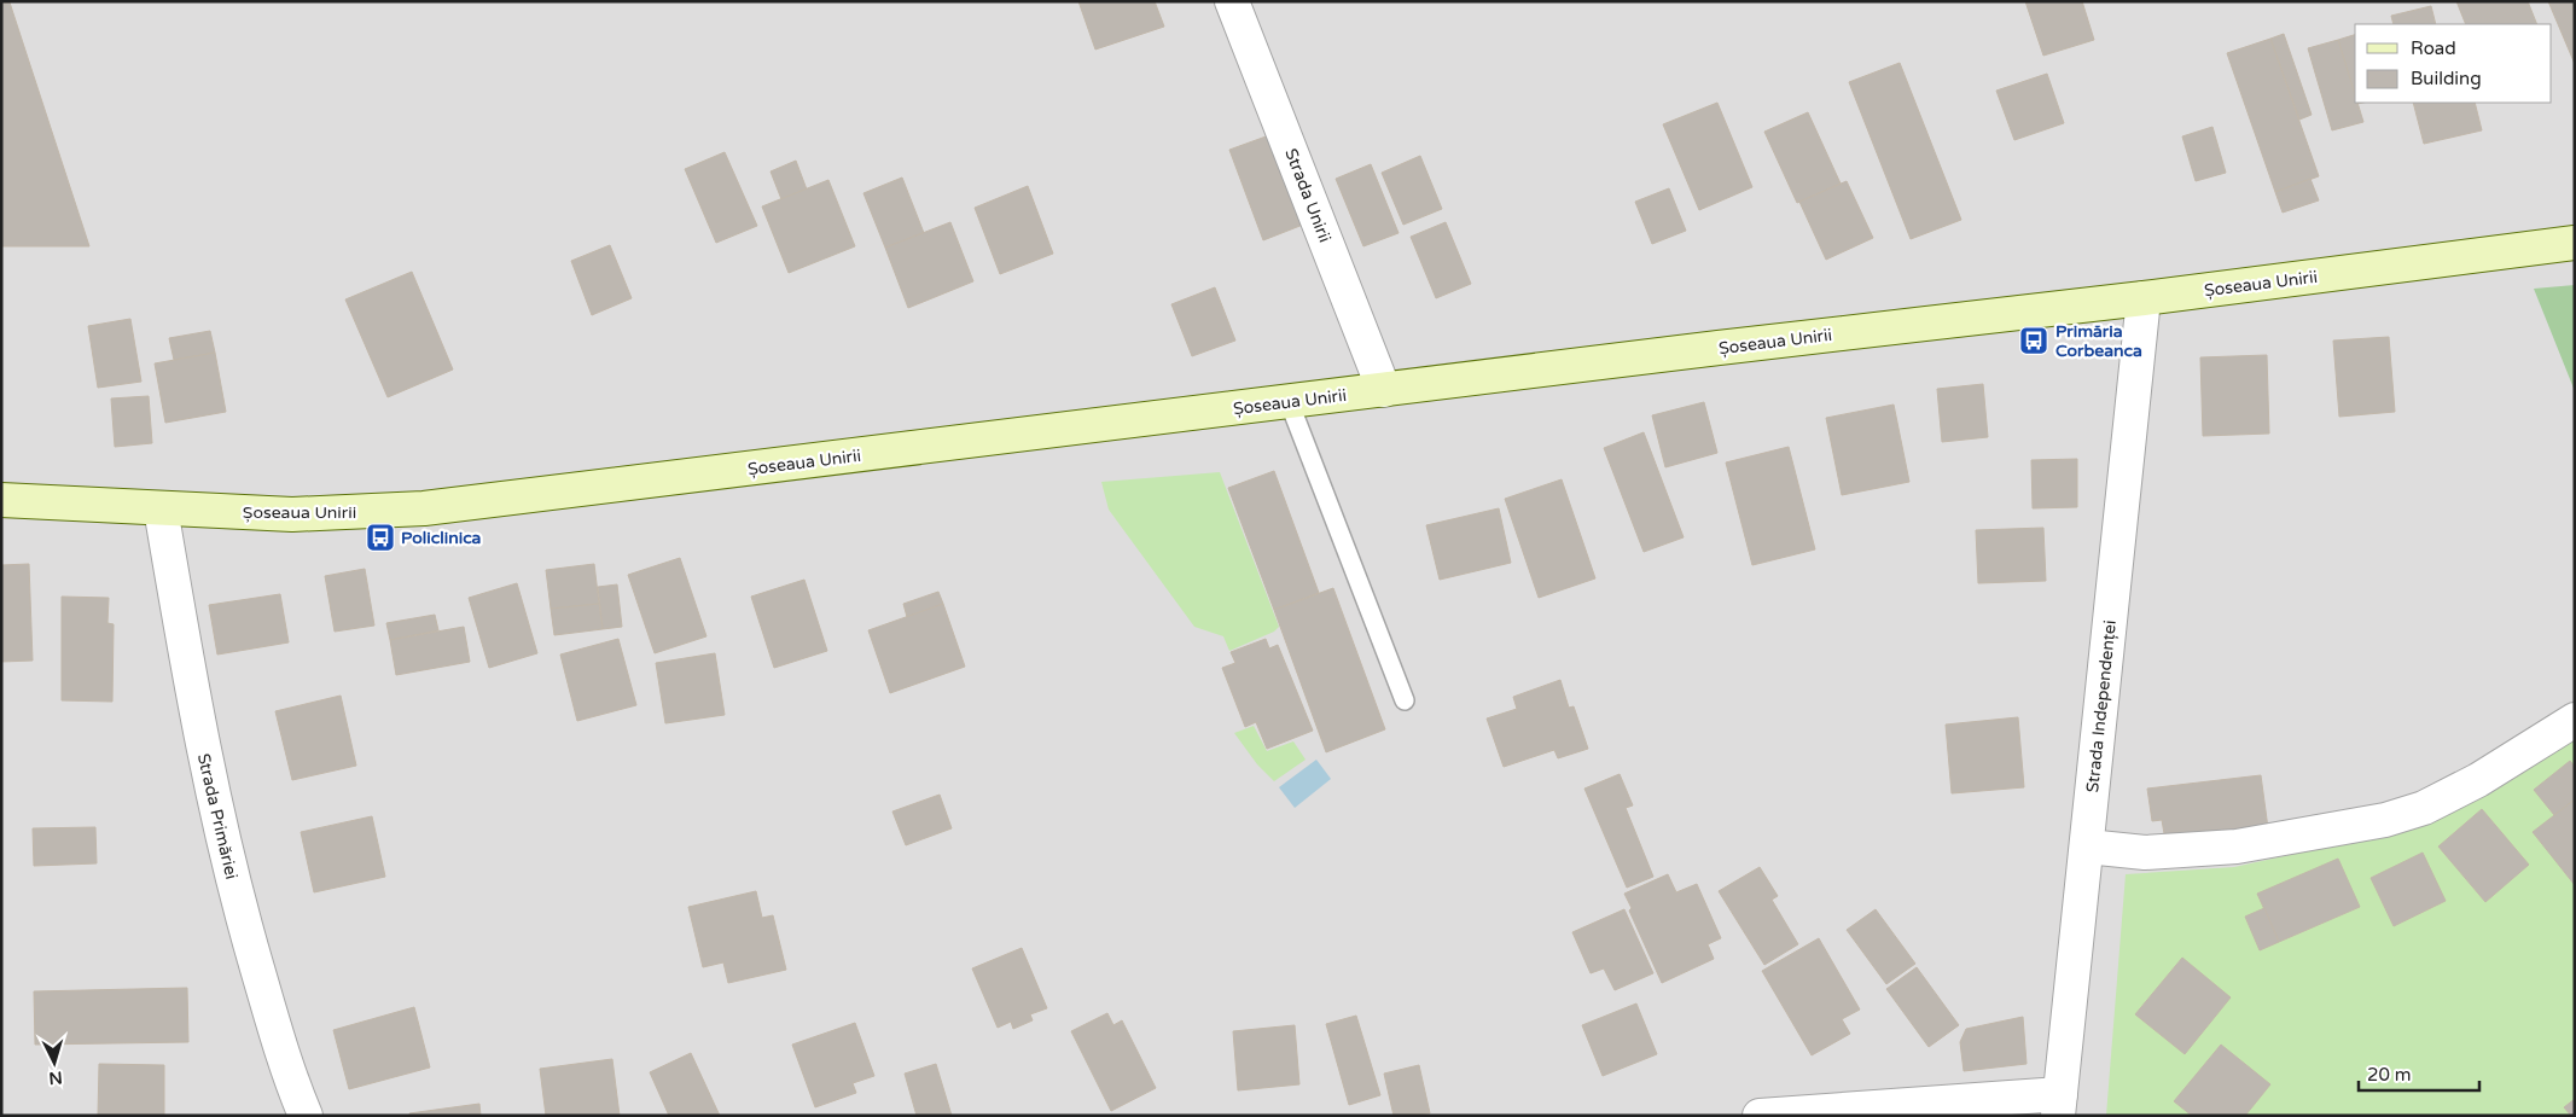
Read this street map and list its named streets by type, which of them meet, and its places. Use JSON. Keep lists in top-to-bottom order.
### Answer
{
  "streets": {
    "main road": ["Șoseaua Unirii"],
    "street": ["Strada Unirii", "Strada Independenței", "Strada Primăriei"]
  },
  "crossings": [
    ["Strada Unirii", "Șoseaua Unirii"],
    ["Șoseaua Unirii", "Strada Independenței"],
    ["Șoseaua Unirii", "Strada Primăriei"]
  ],
  "places": {
    "bus stop": ["Primăria Corbeanca", "Policlinica"]
  },
  "legend": ["Road", "Building"],
  "scale_bar": "20 m",
  "north": "bottom"
}
